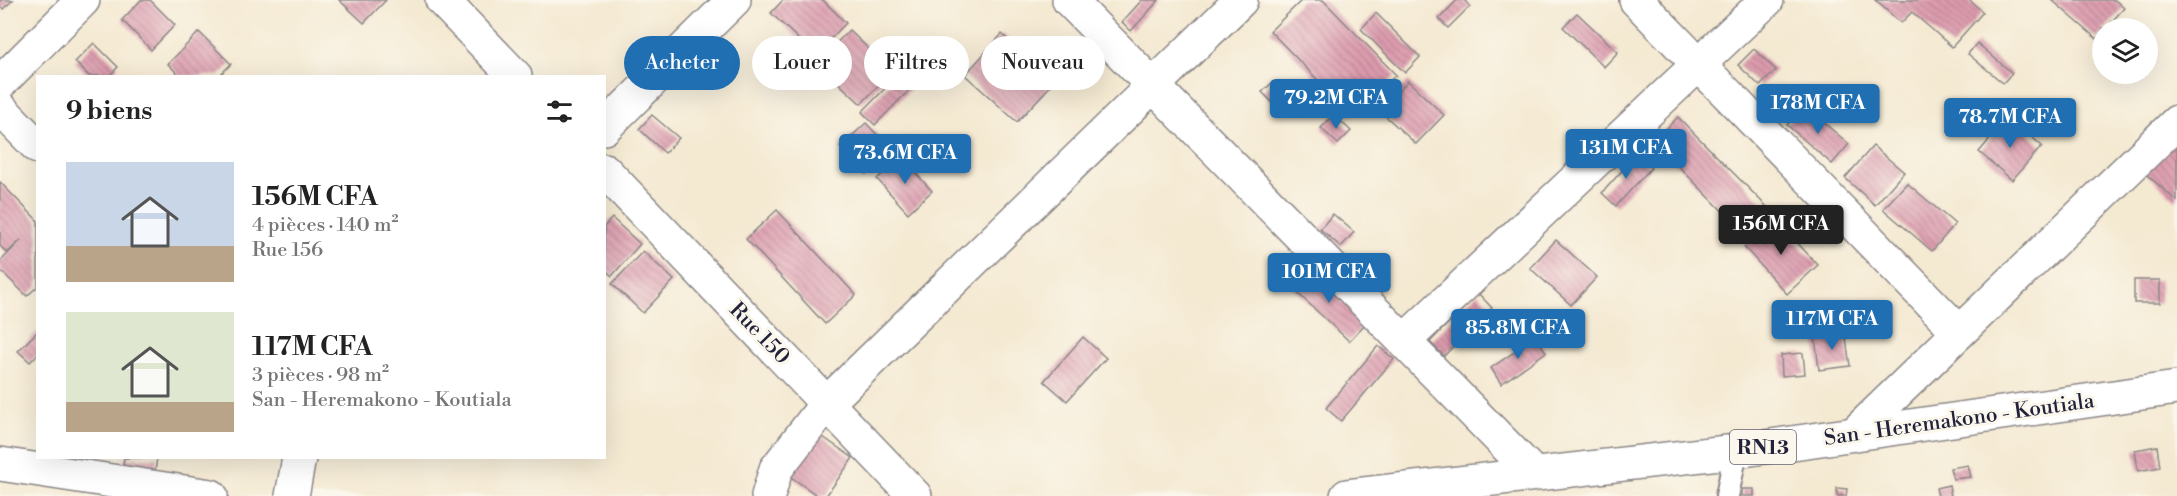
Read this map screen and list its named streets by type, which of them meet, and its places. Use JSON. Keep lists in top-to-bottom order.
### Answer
{
  "streets": {
    "street": ["Rue 150", "San - Heremakono - Koutiala", "RN13"]
  },
  "page": {
    "chip": [
      "Acheter",
      "Louer",
      "Filtres",
      "Nouveau"
    ],
    "heading": "9 biens",
    "price": [
      "79.2M CFA",
      "178M CFA",
      "78.7M CFA",
      "131M CFA",
      "73.6M CFA",
      "156M CFA",
      "101M CFA",
      "117M CFA",
      "85.8M CFA"
    ],
    "list": [
      {
        "name": "156M CFA",
        "note": "4 pièces · 140 m² · Rue 156"
      },
      {
        "name": "117M CFA",
        "note": "3 pièces · 98 m² · San - Heremakono - Koutiala"
      }
    ]
  }
}
